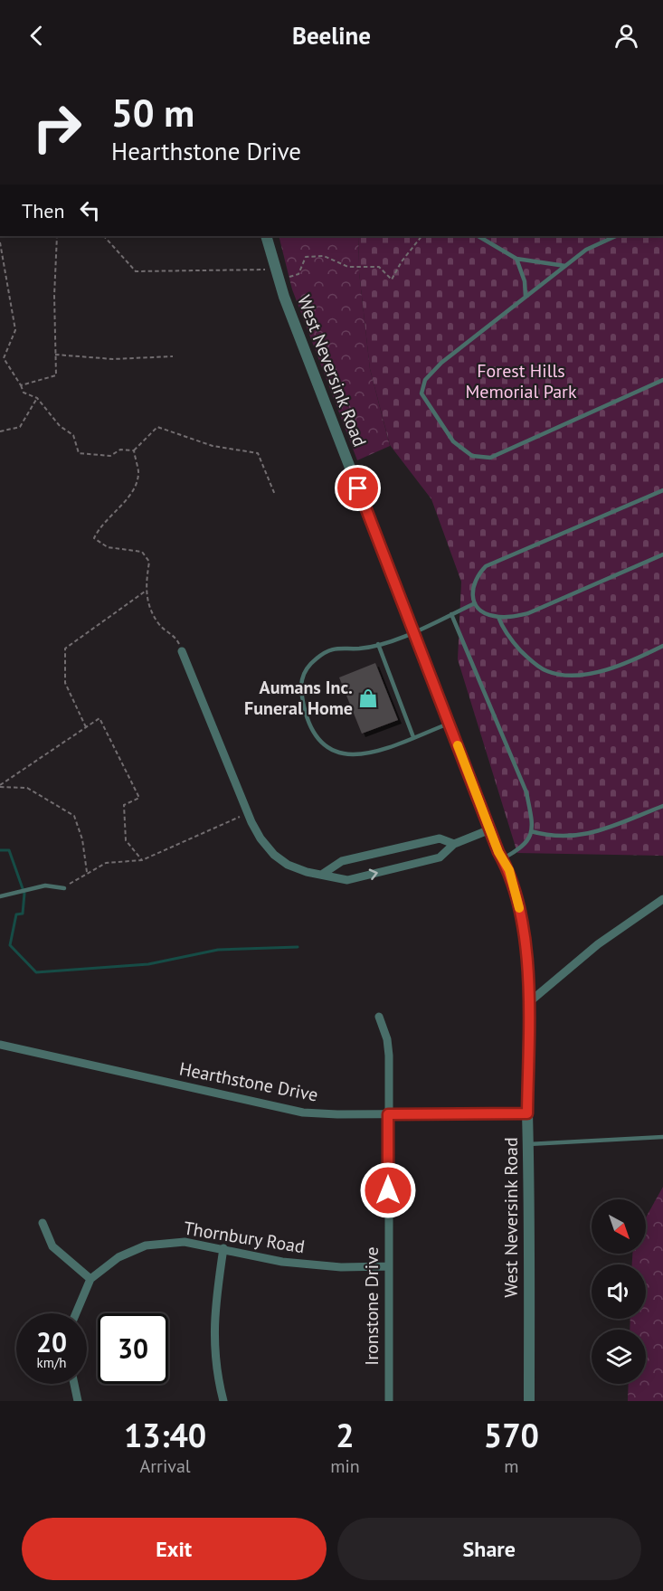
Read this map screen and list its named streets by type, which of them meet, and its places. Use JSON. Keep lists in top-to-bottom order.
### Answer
{
  "streets": {
    "street": [
      "West Neversink Road",
      "Hearthstone Drive",
      "Thornbury Road",
      "Ironstone Drive"
    ]
  },
  "crossings": [
    ["West Neversink Road", "Hearthstone Drive"],
    ["Hearthstone Drive", "Ironstone Drive"],
    ["Thornbury Road", "Ironstone Drive"]
  ],
  "parks": ["Forest Hills Memorial Park"],
  "places": {
    "shop": ["Aumans Inc. Funeral Home"]
  },
  "north": "bottom right",
  "page": {
    "header": "Beeline",
    "turn": ["50 m", "Hearthstone Drive"],
    "then": "Then",
    "speed": "20 km/h",
    "limit": "30",
    "eta": [
      "13:40",
      "Arrival",
      "2",
      "min",
      "570",
      "m"
    ],
    "buttons": ["Exit", "Share"]
  }
}
